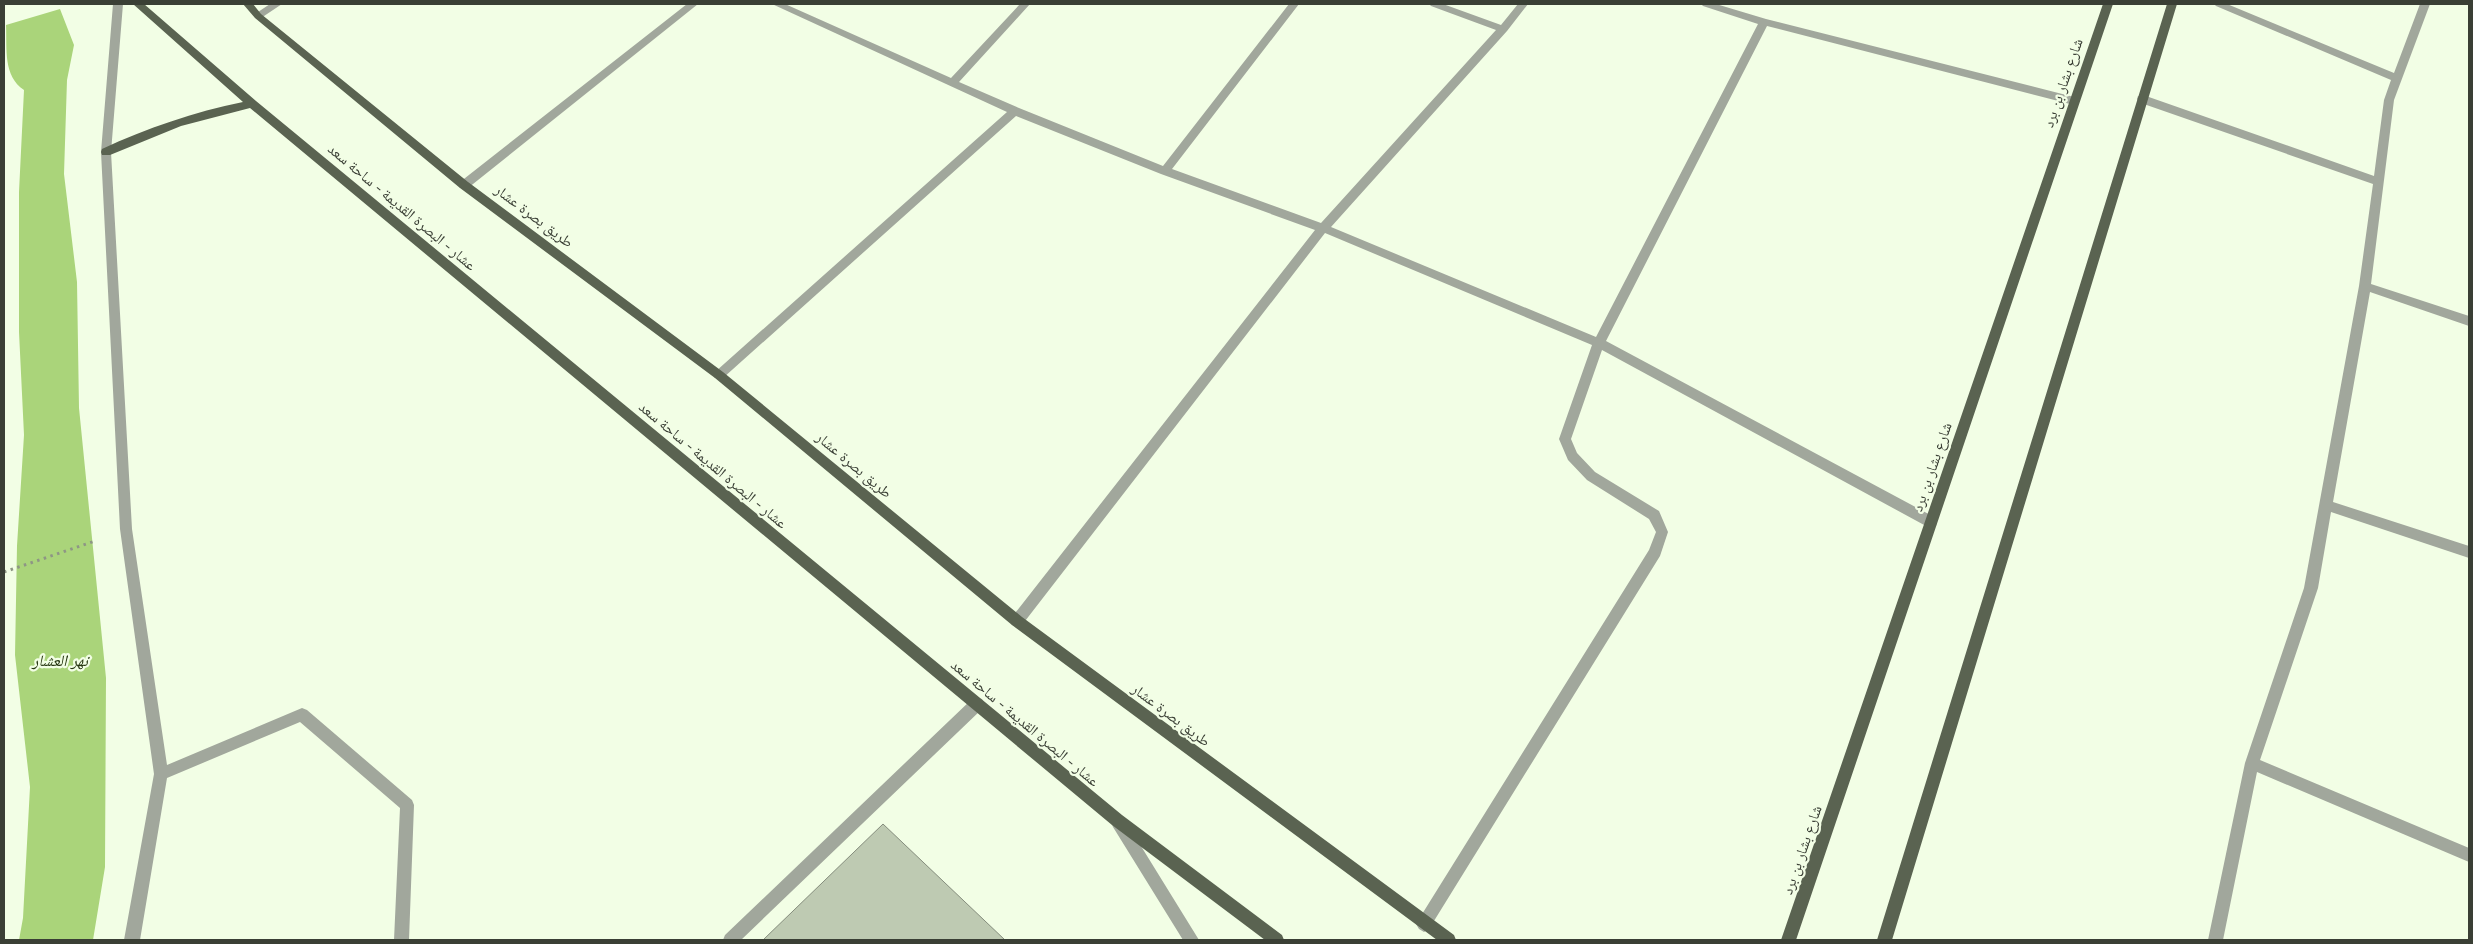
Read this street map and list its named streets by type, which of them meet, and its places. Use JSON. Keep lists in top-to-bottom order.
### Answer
{
  "streets": {
    "main road": ["شارع بشار بن برد", "عشار - البصرة القديمة - ساحة سعد", "طريق بصرة عشار"]
  },
  "water": ["نهر العشار"]
}
